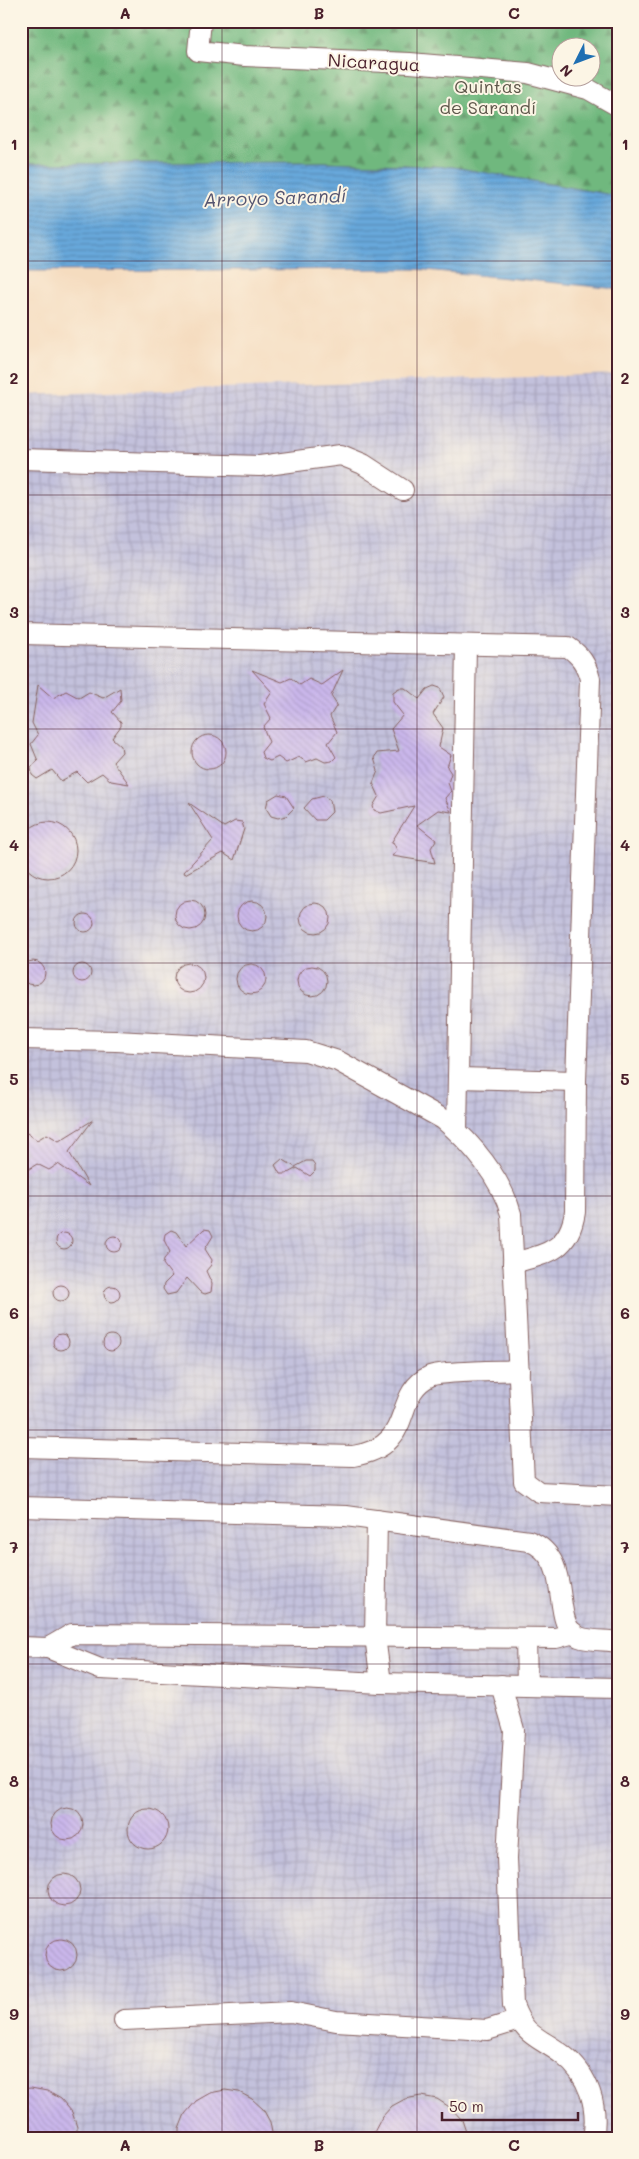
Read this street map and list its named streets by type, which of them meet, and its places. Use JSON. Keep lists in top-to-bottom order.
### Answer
{
  "streets": {
    "street": ["Nicaragua"]
  },
  "water": ["Arroyo Sarandí"],
  "parks": ["Quintas de Sarandí"],
  "scale_bar": "50 m",
  "north": "bottom left",
  "grid": {
    "columns": ["A", "B", "C"],
    "rows": [
      "1",
      "2",
      "3",
      "4",
      "5",
      "6",
      "7",
      "8",
      "9"
    ]
  }
}
